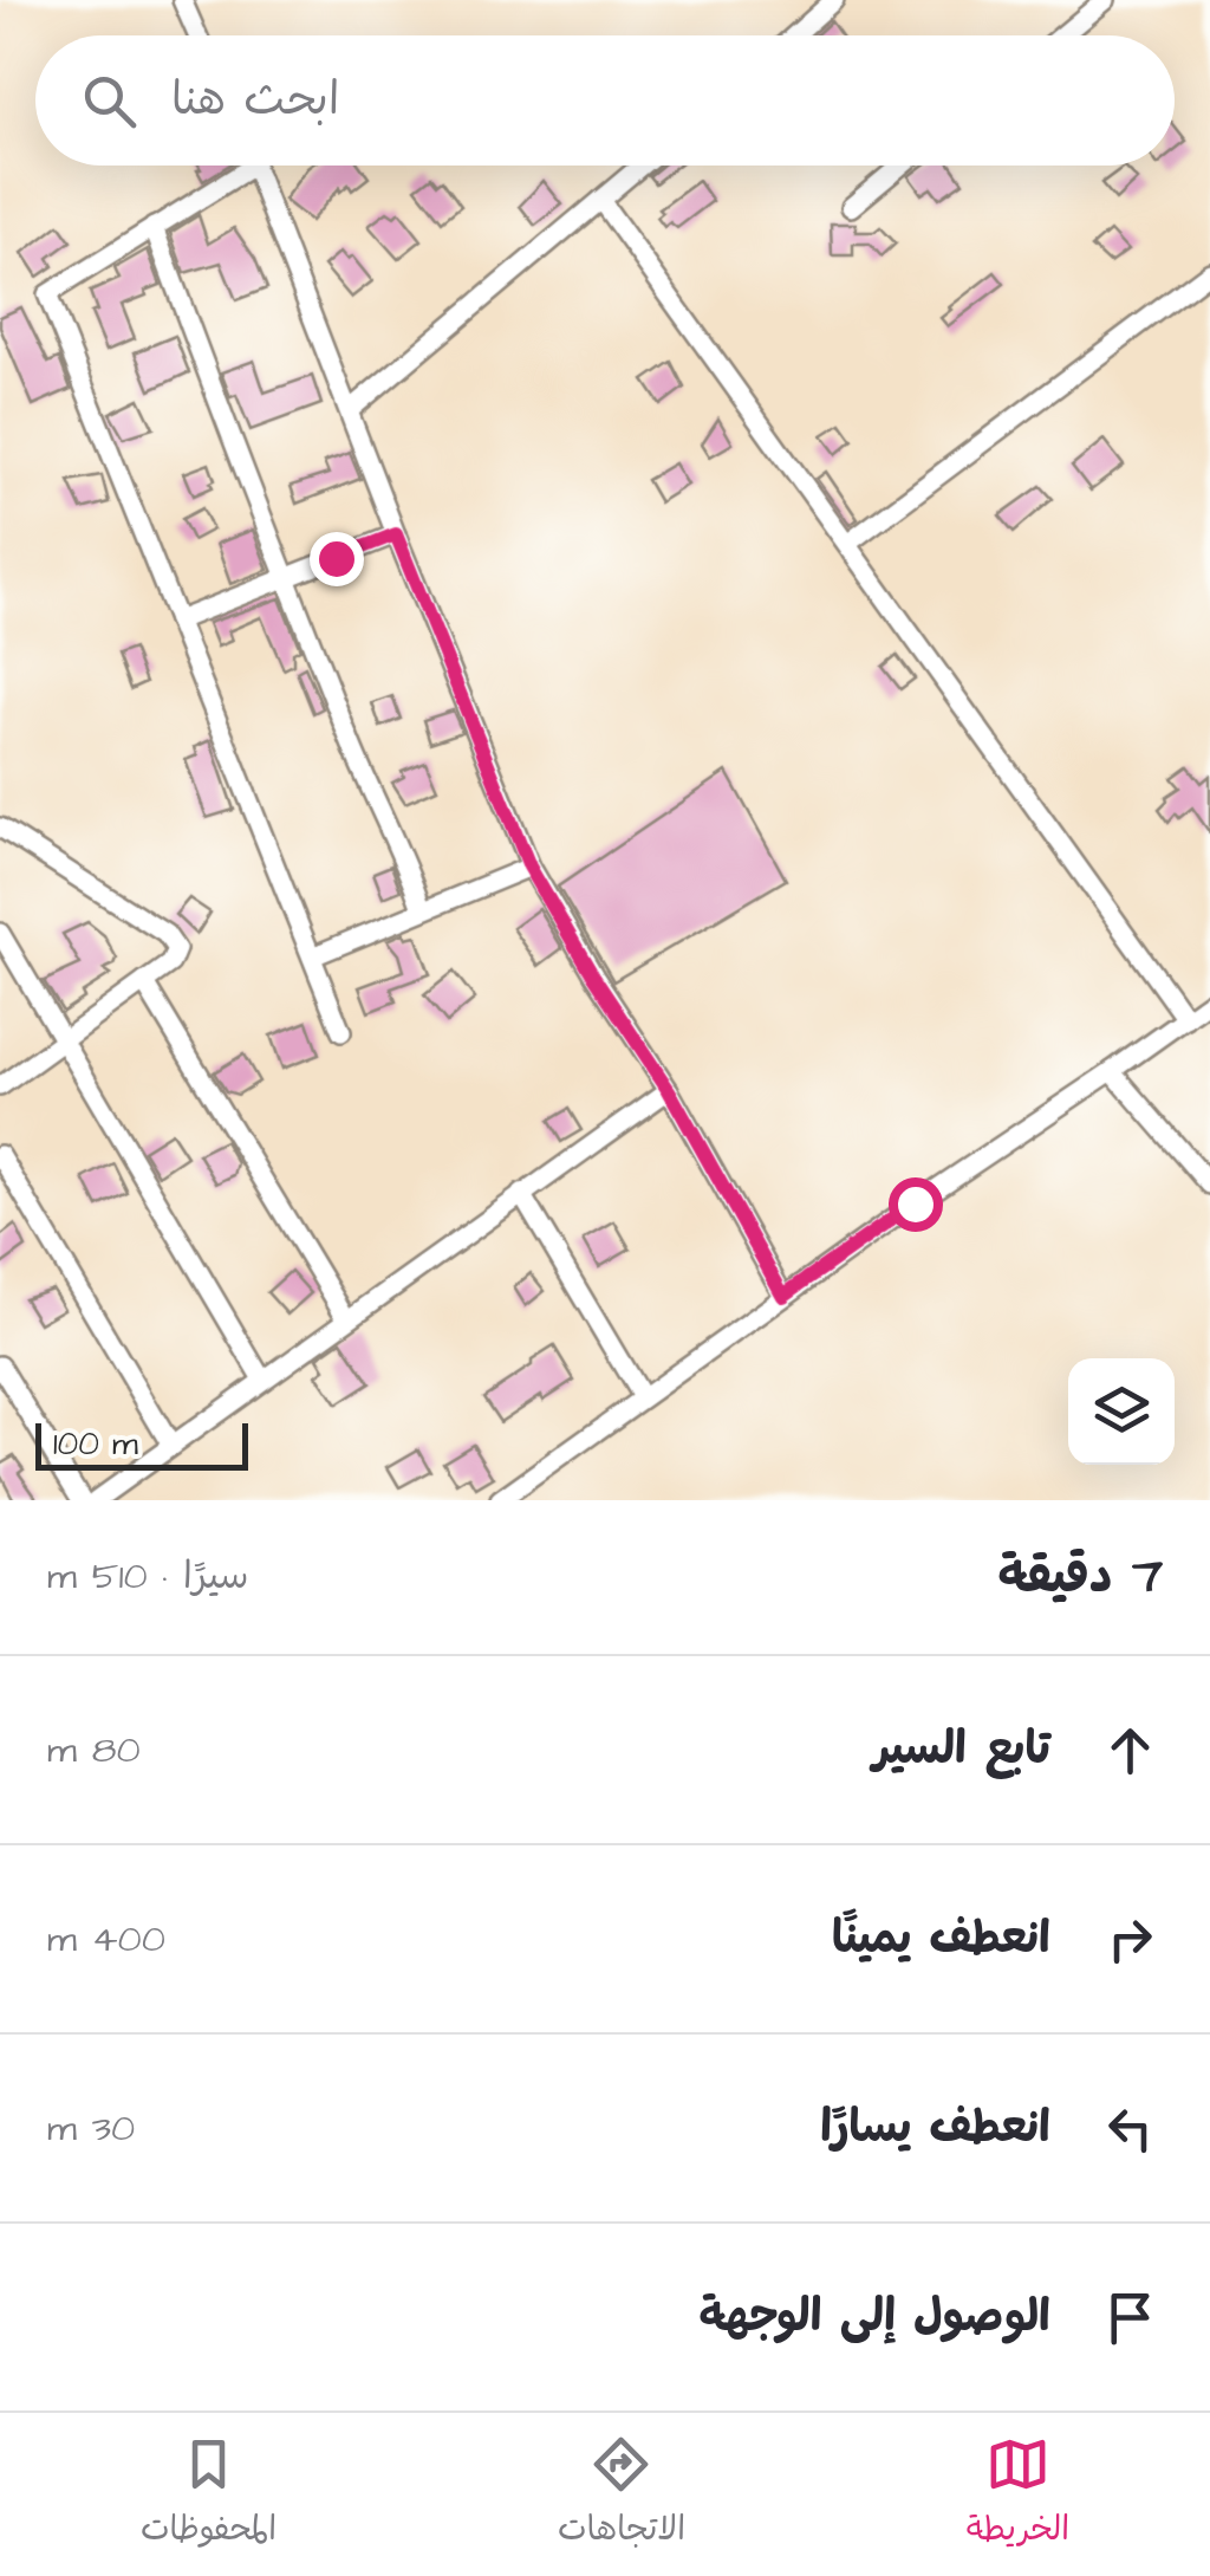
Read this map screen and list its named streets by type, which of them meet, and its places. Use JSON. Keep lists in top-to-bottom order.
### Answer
{
  "scale_bar": "100 m",
  "page": {
    "search": "ابحث هنا",
    "scale": "100 m",
    "heading": ["7 دقيقة", "سيرًا · 510 m"],
    "list": [
      ["تابع السير", "80 m"],
      ["انعطف يمينًا", "400 m"],
      ["انعطف يسارًا", "30 m"],
      "الوصول إلى الوجهة"
    ],
    "nav": ["الخريطة", "الاتجاهات", "المحفوظات"]
  }
}
